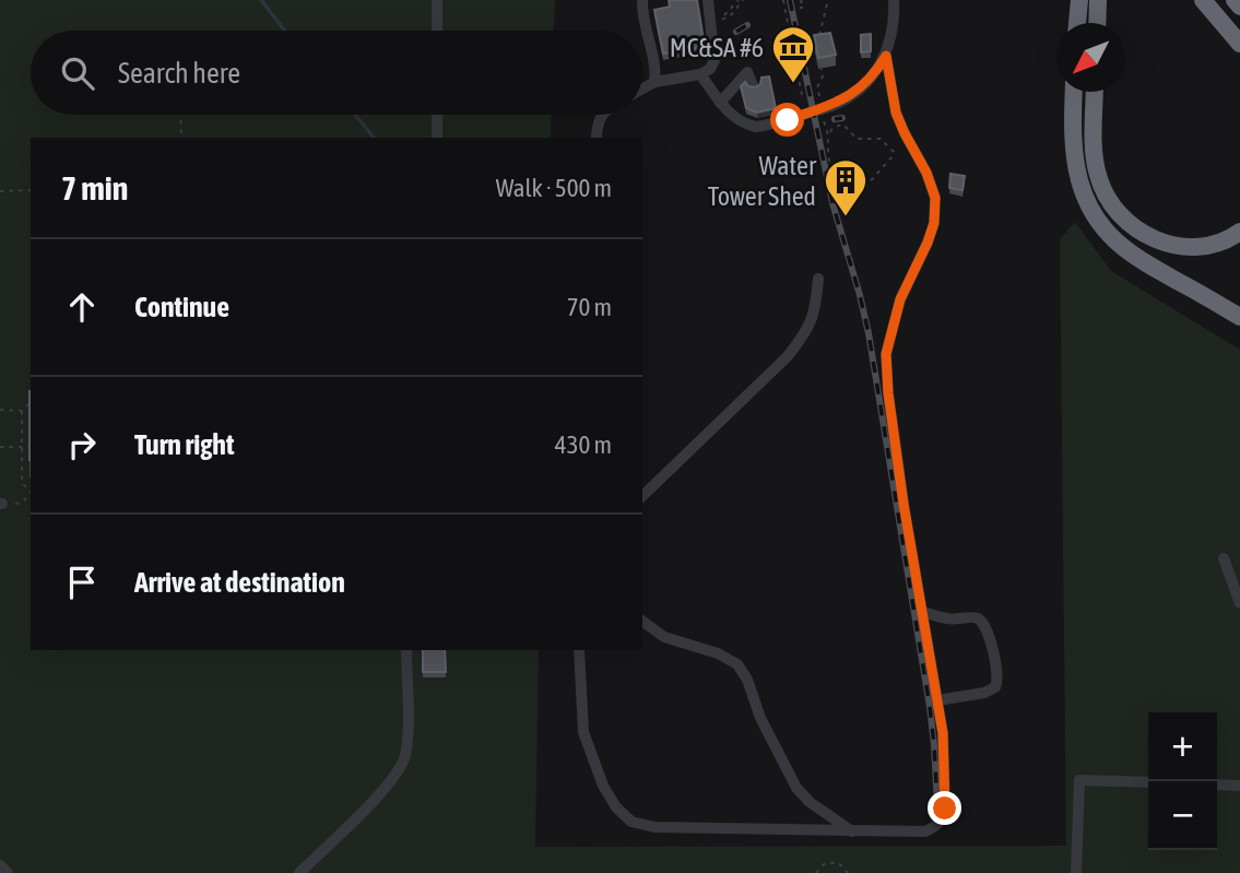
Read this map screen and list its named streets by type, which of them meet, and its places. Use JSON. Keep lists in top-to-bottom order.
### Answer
{
  "places": {
    "museum": ["MC&SA #6"],
    "building": ["Water Tower Shed"]
  },
  "north": "bottom left",
  "page": {
    "search": "Search here",
    "heading": ["7 min", "Walk · 500 m"],
    "list": [
      ["Continue", "70 m"],
      ["Turn right", "430 m"],
      "Arrive at destination"
    ],
    "map_buttons": ["+", "−"]
  }
}
